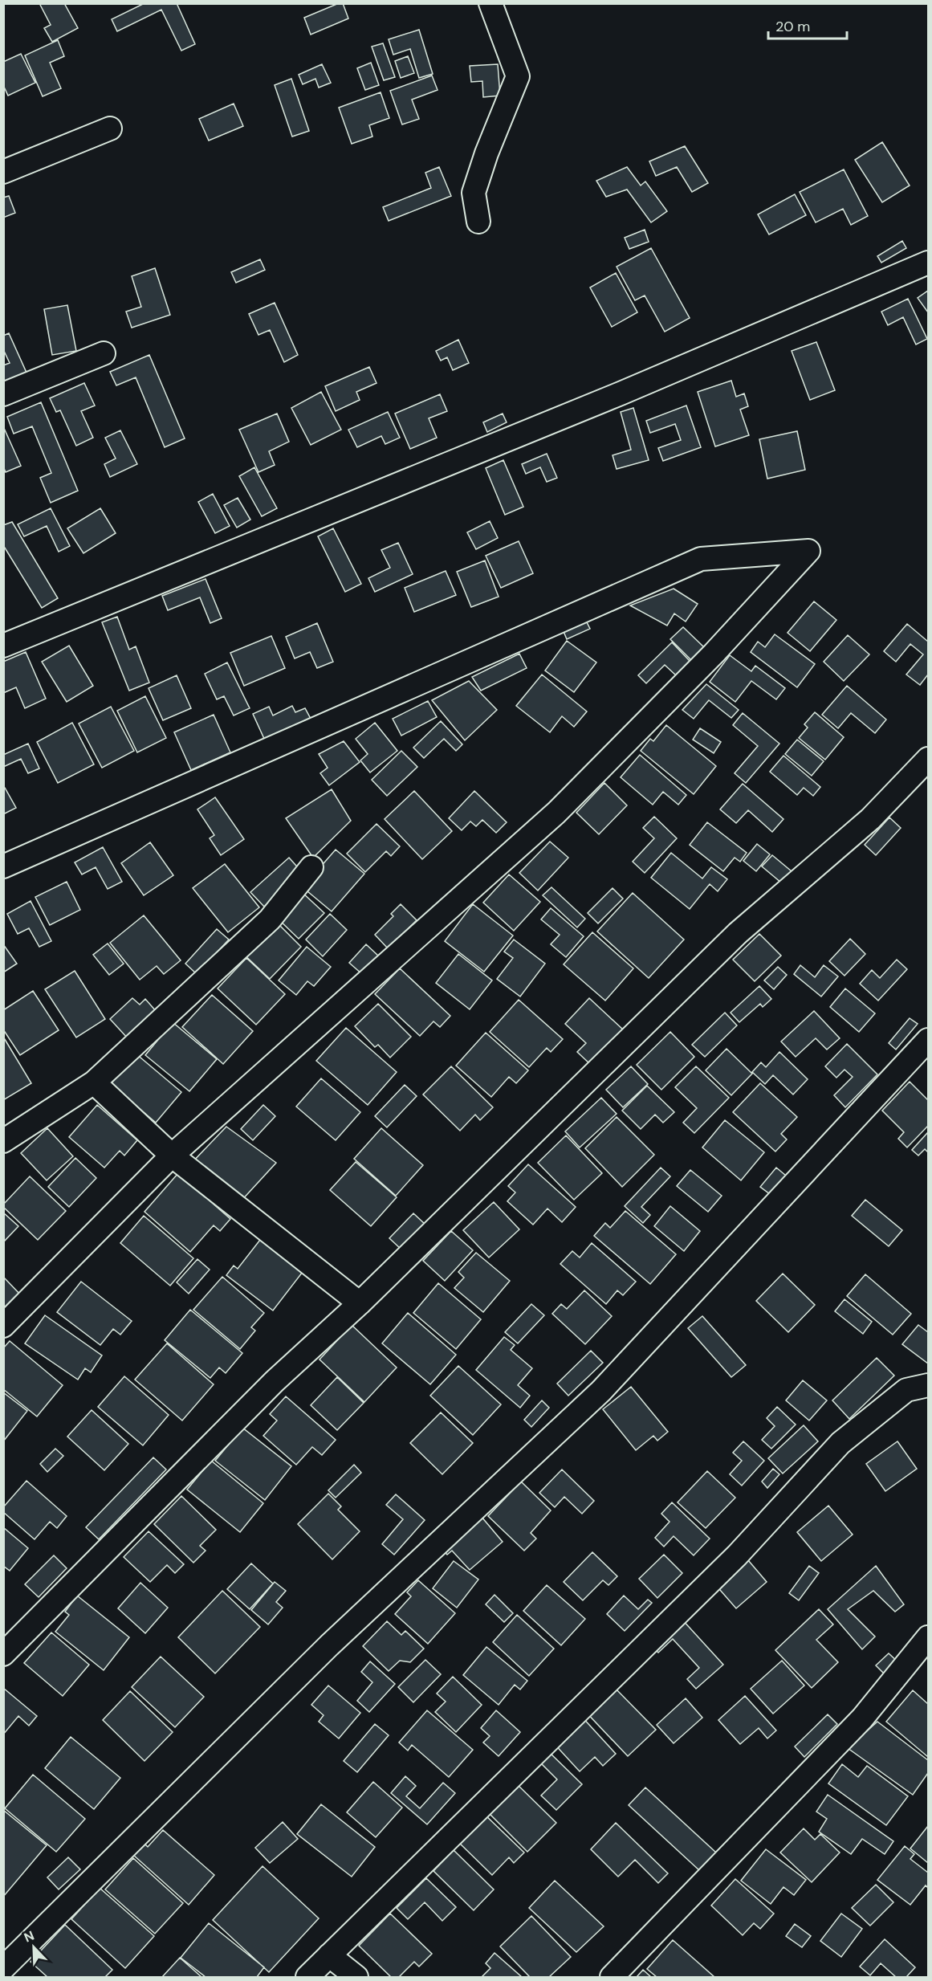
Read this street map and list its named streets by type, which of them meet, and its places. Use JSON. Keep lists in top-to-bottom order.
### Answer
{
  "scale_bar": "20 m",
  "north": "top left"
}
